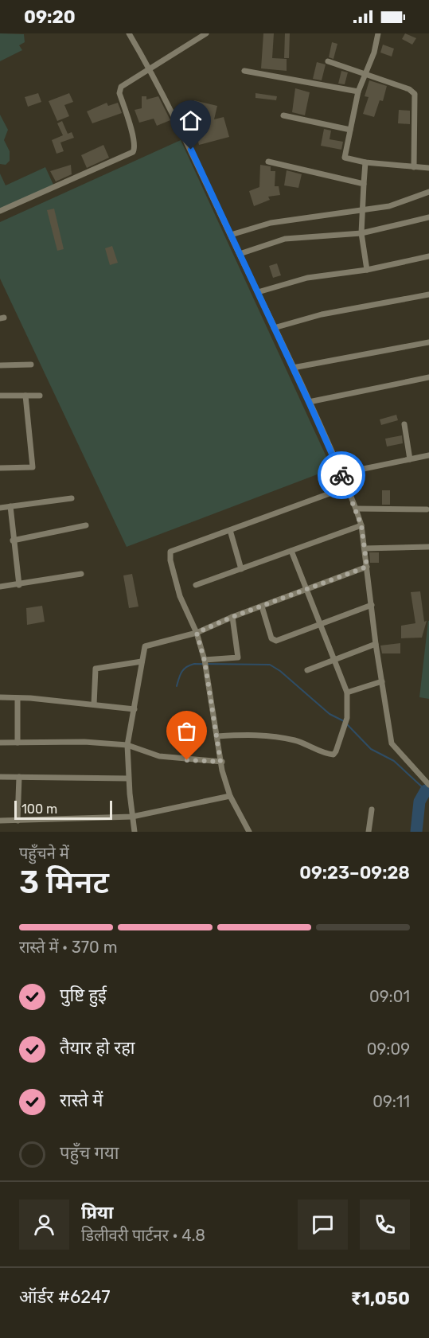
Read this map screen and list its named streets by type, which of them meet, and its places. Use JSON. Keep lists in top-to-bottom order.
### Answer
{
  "scale_bar": "100 m",
  "page": {
    "status": "09:20",
    "scale": "100 m",
    "heading": ["3 मिनट", "पहुँचने में", "09:23–09:28"],
    "panel": [
      "प्रिया",
      "डिलीवरी पार्टनर · 4.8",
      "ऑर्डर #6247",
      "₹1,050"
    ],
    "bar": "रास्ते में · 370 m",
    "list": [
      ["पुष्टि हुई", "09:01"],
      ["तैयार हो रहा", "09:09"],
      ["रास्ते में", "09:11"],
      "पहुँच गया"
    ]
  }
}
